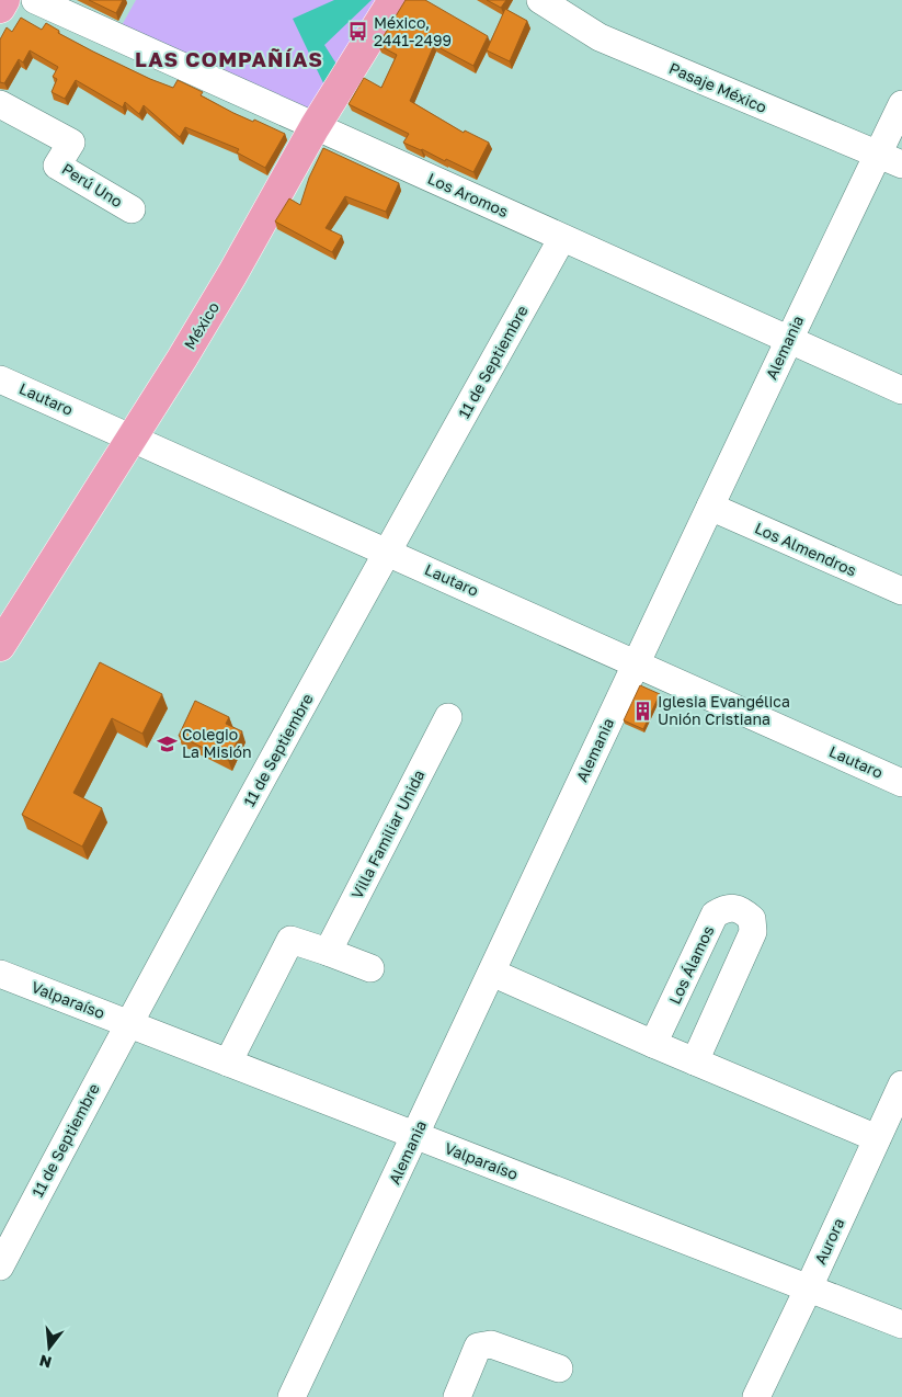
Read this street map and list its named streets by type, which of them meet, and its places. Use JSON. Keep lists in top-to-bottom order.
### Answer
{
  "streets": {
    "main road": ["México"],
    "street": [
      "Pasaje México",
      "Perú Uno",
      "Los Aromos",
      "Alemania",
      "11 de Septiembre",
      "Lautaro",
      "Los Almendros",
      "Villa Familiar Unida",
      "Los Álamos",
      "Valparaíso",
      "Aurora"
    ]
  },
  "crossings": [
    ["Pasaje México", "Alemania"],
    ["Los Aromos", "México"],
    ["Los Aromos", "Alemania"],
    ["Los Aromos", "11 de Septiembre"],
    ["México", "Lautaro"],
    ["Alemania", "Lautaro"],
    ["Alemania", "Los Almendros"],
    ["Alemania", "Valparaíso"],
    ["11 de Septiembre", "Lautaro"],
    ["11 de Septiembre", "Valparaíso"],
    ["Valparaíso", "Aurora"]
  ],
  "districts": ["LAS COMPAÑÍAS"],
  "places": {
    "bus stop": ["México, 2441-2499"],
    "building": ["Iglesia Evangélica Unión Cristiana"],
    "school or university": ["Colegio La Misión"]
  },
  "north": "bottom"
}
